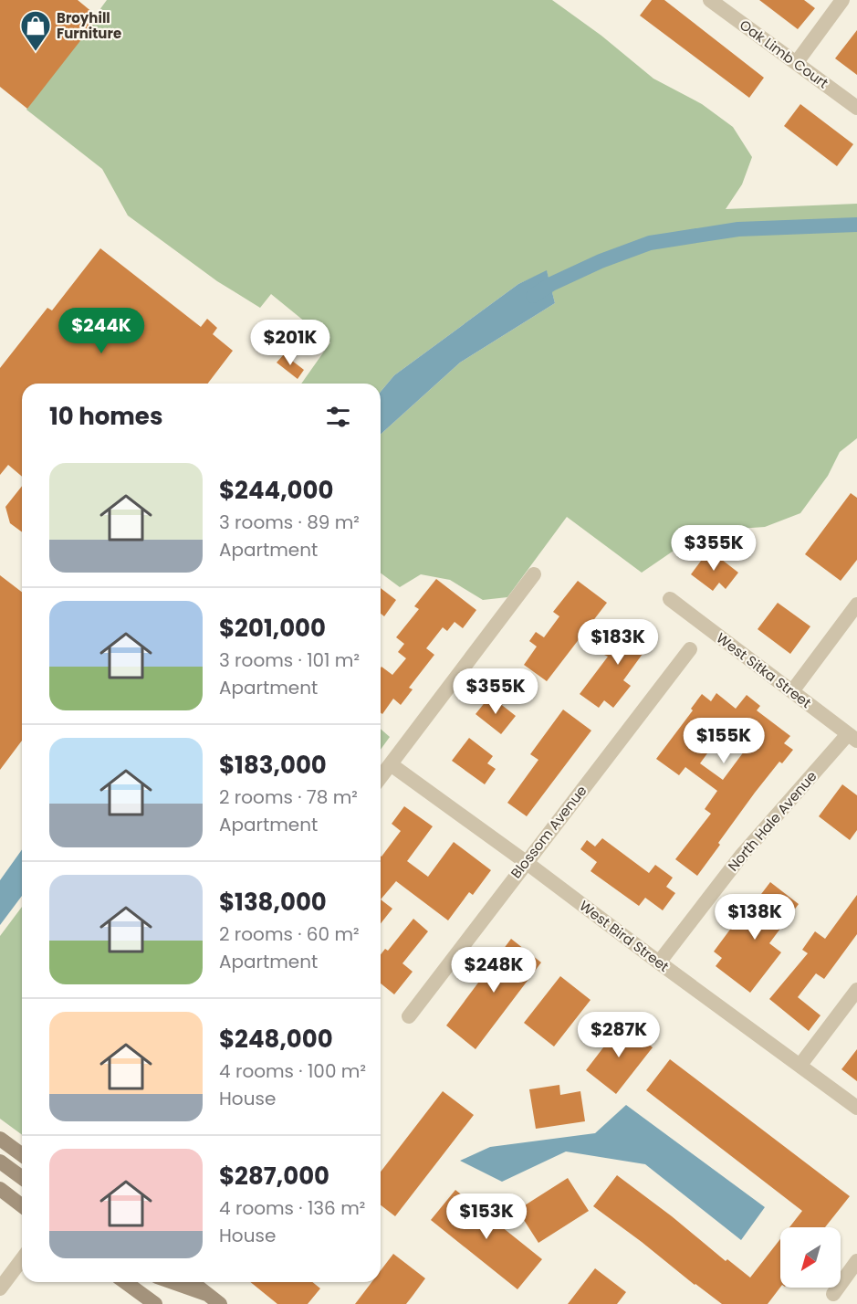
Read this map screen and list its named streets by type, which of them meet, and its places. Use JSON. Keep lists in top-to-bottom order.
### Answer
{
  "streets": {
    "street": [
      "Oak Limb Court",
      "West Sitka Street",
      "North Hale Avenue",
      "Blossom Avenue",
      "West Bird Street"
    ]
  },
  "crossings": [
    ["West Sitka Street", "North Hale Avenue"],
    ["North Hale Avenue", "West Bird Street"],
    ["Blossom Avenue", "West Bird Street"]
  ],
  "places": {
    "shop": ["Broyhill Furniture"]
  },
  "north": "bottom left",
  "page": {
    "price": [
      "$244K",
      "$201K",
      "$355K",
      "$183K",
      "$355K",
      "$155K",
      "$138K",
      "$248K",
      "$287K",
      "$153K"
    ],
    "heading": "10 homes",
    "list": [
      {
        "name": "$244,000",
        "note": "3 rooms · 89 m² · Apartment"
      },
      {
        "name": "$201,000",
        "note": "3 rooms · 101 m² · Apartment"
      },
      {
        "name": "$183,000",
        "note": "2 rooms · 78 m² · Apartment"
      },
      {
        "name": "$138,000",
        "note": "2 rooms · 60 m² · Apartment"
      },
      {
        "name": "$248,000",
        "note": "4 rooms · 100 m² · House"
      },
      {
        "name": "$287,000",
        "note": "4 rooms · 136 m² · House"
      }
    ]
  }
}
